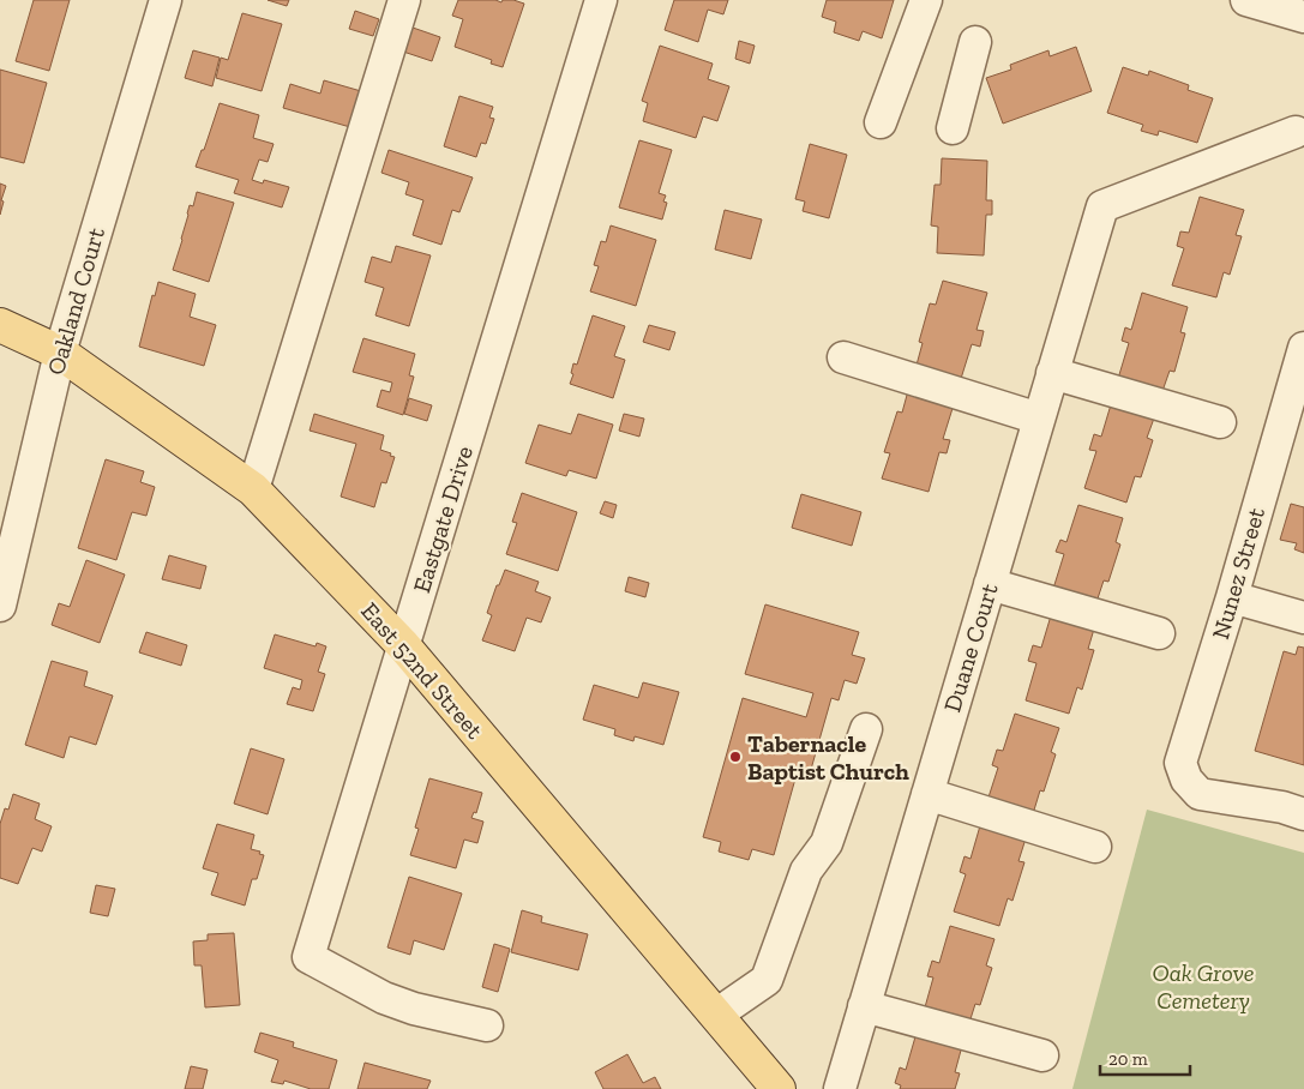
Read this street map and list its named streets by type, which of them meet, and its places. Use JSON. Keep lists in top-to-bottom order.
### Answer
{
  "streets": {
    "main road": ["East 52nd Street"],
    "street": [
      "Oakland Court",
      "Eastgate Drive",
      "Nunez Street",
      "Duane Court"
    ]
  },
  "crossings": [
    ["Oakland Court", "East 52nd Street"],
    ["Eastgate Drive", "East 52nd Street"]
  ],
  "parks": ["Oak Grove Cemetery"],
  "places": ["Tabernacle Baptist Church"],
  "scale_bar": "20 m"
}
